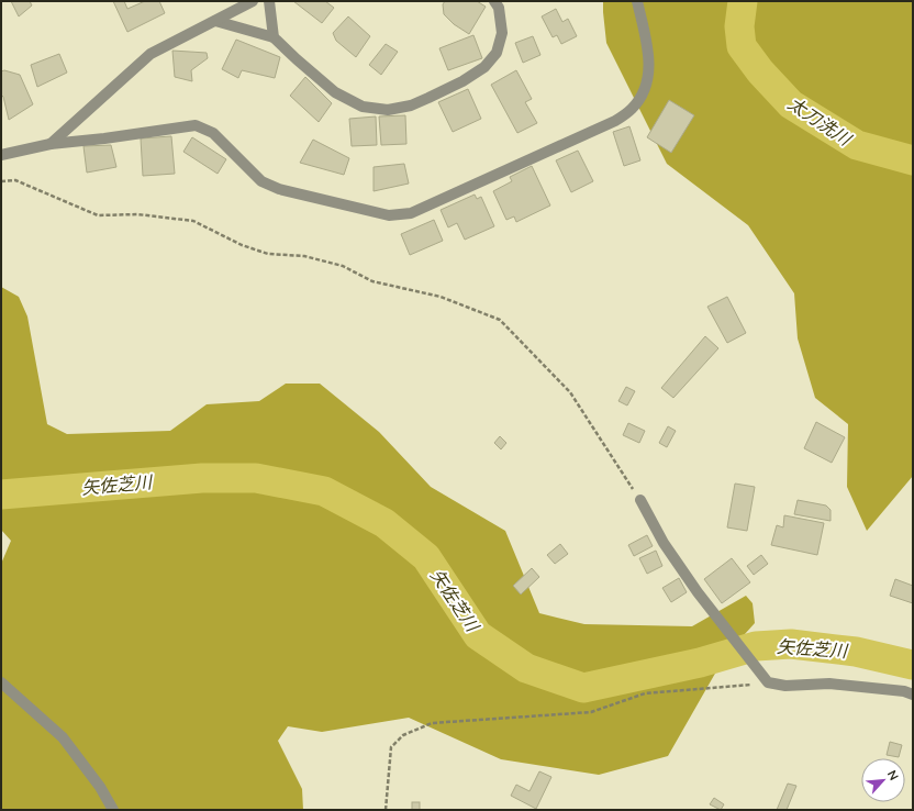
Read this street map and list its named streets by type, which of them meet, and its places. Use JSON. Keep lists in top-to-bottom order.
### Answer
{
  "water": ["太刀洗川", "矢佐芝川"],
  "north": "top right"
}
